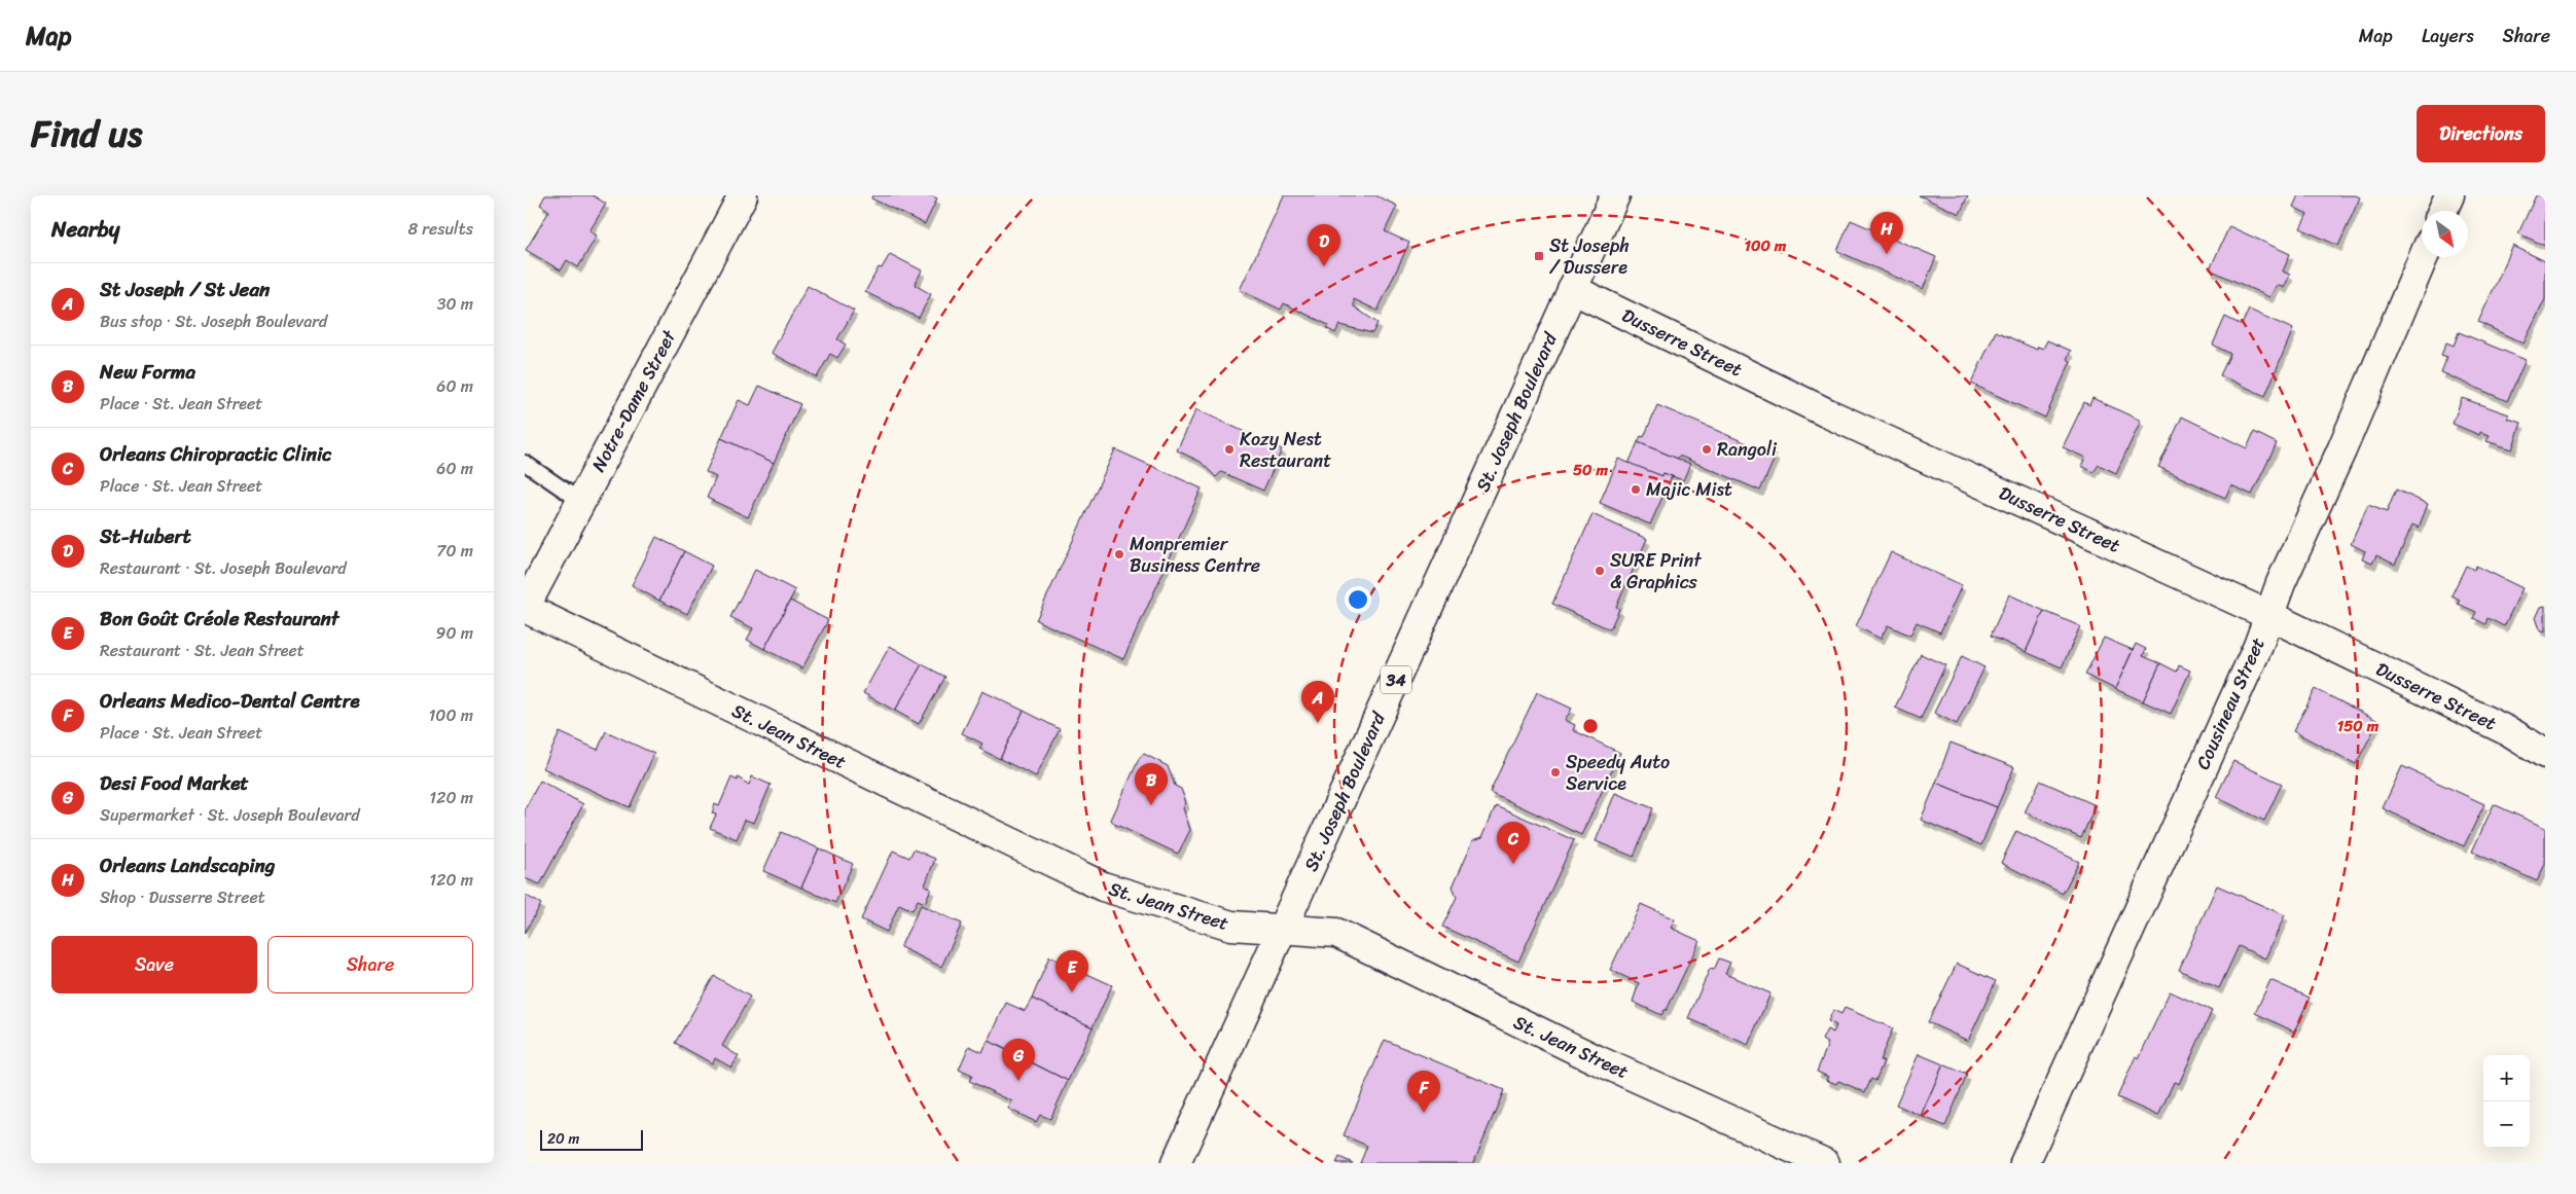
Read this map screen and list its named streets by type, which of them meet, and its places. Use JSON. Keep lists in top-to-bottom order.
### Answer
{
  "streets": {
    "street": [
      "Dusserre Street",
      "Notre-Dame Street",
      "St. Joseph Boulevard",
      "34",
      "Cousineau Street",
      "St. Jean Street"
    ]
  },
  "crossings": [
    ["Dusserre Street", "St. Joseph Boulevard"],
    ["Dusserre Street", "Cousineau Street"],
    ["Notre-Dame Street", "St. Jean Street"],
    ["St. Joseph Boulevard", "St. Jean Street"]
  ],
  "places": {
    "transit": ["St Joseph / Dussere"],
    "other": [
      "Kozy Nest Restaurant",
      "Rangoli",
      "Majic Mist",
      "Monpremier Business Centre",
      "SURE Print & Graphics",
      "Speedy Auto Service"
    ]
  },
  "scale_bar": "20 m",
  "north": "bottom right",
  "page": {
    "header": "Map",
    "nav": ["Map", "Layers", "Share"],
    "title": "Find us",
    "buttons": [
      "Directions",
      ["Save", "Share"]
    ],
    "heading": ["Nearby", "8 results"],
    "pins": [
      "H",
      "D",
      "A",
      "B",
      "C",
      "E",
      "G",
      "F"
    ],
    "list": [
      {
        "mark": "A",
        "name": "St Joseph / St Jean",
        "note": "Bus stop · St. Joseph Boulevard",
        "value": "30 m"
      },
      {
        "mark": "B",
        "name": "New Forma",
        "note": "Place · St. Jean Street",
        "value": "60 m"
      },
      {
        "mark": "C",
        "name": "Orleans Chiropractic Clinic",
        "note": "Place · St. Jean Street",
        "value": "60 m"
      },
      {
        "mark": "D",
        "name": "St-Hubert",
        "note": "Restaurant · St. Joseph Boulevard",
        "value": "70 m"
      },
      {
        "mark": "E",
        "name": "Bon Goût Créole Restaurant",
        "note": "Restaurant · St. Jean Street",
        "value": "90 m"
      },
      {
        "mark": "F",
        "name": "Orleans Medico-Dental Centre",
        "note": "Place · St. Jean Street",
        "value": "100 m"
      },
      {
        "mark": "G",
        "name": "Desi Food Market",
        "note": "Supermarket · St. Joseph Boulevard",
        "value": "120 m"
      },
      {
        "mark": "H",
        "name": "Orleans Landscaping",
        "note": "Shop · Dusserre Street",
        "value": "120 m"
      }
    ],
    "map_buttons": ["+", "−"],
    "scale": "20 m"
  },
  "rings": ["100 m", "50 m", "150 m"]
}
